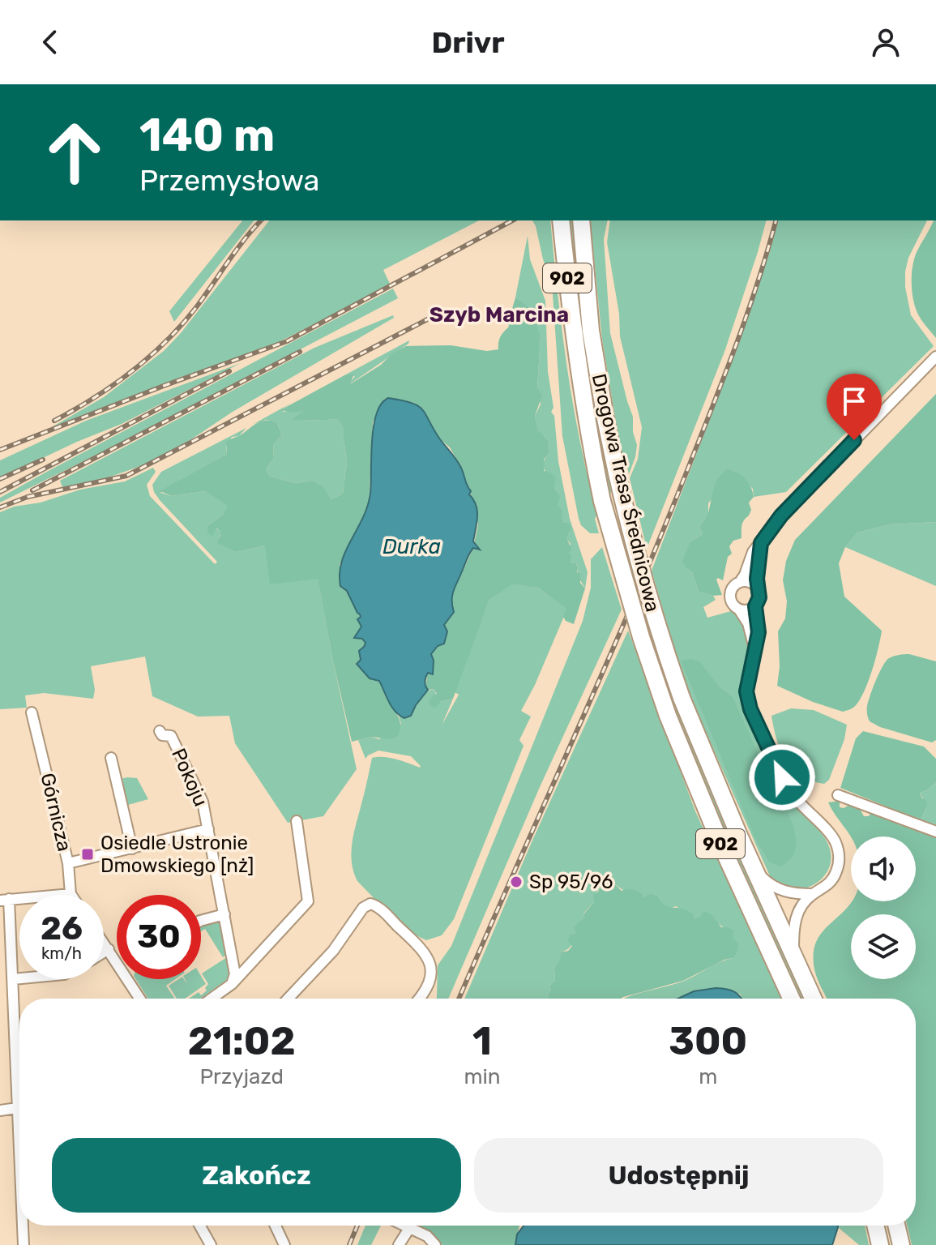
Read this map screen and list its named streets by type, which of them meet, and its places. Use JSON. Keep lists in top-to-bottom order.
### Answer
{
  "streets": {
    "main road": ["902", "Drogowa Trasa Średnicowa"],
    "street": ["Pokoju", "Górnicza"]
  },
  "districts": ["Szyb Marcina"],
  "water": ["Durka"],
  "places": {
    "transit": ["Osiedle Ustronie Dmowskiego [nż]"],
    "other": ["Sp 95/96"]
  },
  "page": {
    "header": "Drivr",
    "turn": ["140 m", "Przemysłowa"],
    "speed": "26 km/h",
    "limit": "30",
    "eta": [
      "21:02",
      "Przyjazd",
      "1",
      "min",
      "300",
      "m"
    ],
    "buttons": ["Zakończ", "Udostępnij"]
  }
}
